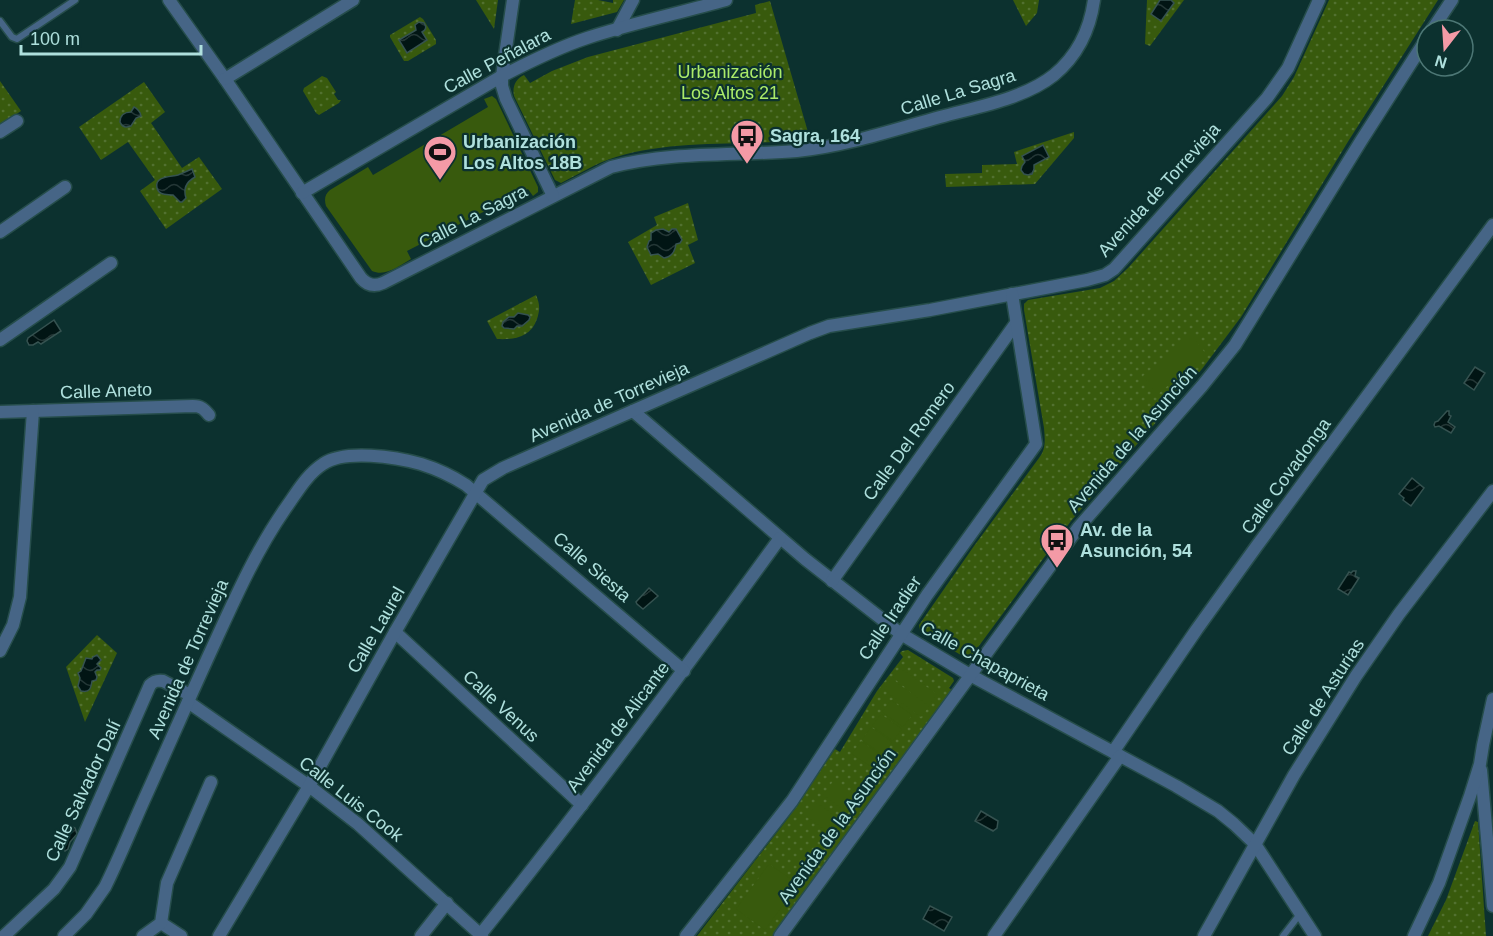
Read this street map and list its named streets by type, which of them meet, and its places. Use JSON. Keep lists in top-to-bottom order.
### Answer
{
  "streets": {
    "street": [
      "Calle Peñalara",
      "Calle La Sagra",
      "Avenida de Torrevieja",
      "Calle Aneto",
      "Avenida de la Asunción",
      "Calle Del Romero",
      "Calle Covadonga",
      "Calle Siesta",
      "Calle Iradier",
      "Calle Laurel",
      "Calle Chapaprieta",
      "Calle de Asturias",
      "Calle Venus",
      "Avenida de Alicante",
      "Calle Salvador Dalí",
      "Calle Luis Cook"
    ]
  },
  "crossings": [
    ["Calle Peñalara", "Calle La Sagra"],
    ["Avenida de Torrevieja", "Calle Siesta"],
    ["Avenida de Torrevieja", "Calle Iradier"],
    ["Avenida de Torrevieja", "Calle Laurel"],
    ["Avenida de Torrevieja", "Calle Chapaprieta"],
    ["Avenida de Torrevieja", "Calle Salvador Dalí"],
    ["Avenida de Torrevieja", "Calle Luis Cook"],
    ["Avenida de la Asunción", "Calle Chapaprieta"],
    ["Calle Del Romero", "Calle Iradier"],
    ["Calle Del Romero", "Calle Chapaprieta"],
    ["Calle Covadonga", "Calle Chapaprieta"],
    ["Calle Siesta", "Calle Laurel"],
    ["Calle Siesta", "Avenida de Alicante"],
    ["Calle Iradier", "Calle Chapaprieta"],
    ["Calle Laurel", "Calle Venus"],
    ["Calle Laurel", "Calle Luis Cook"],
    ["Calle Chapaprieta", "Calle de Asturias"],
    ["Calle Chapaprieta", "Avenida de Alicante"],
    ["Calle Venus", "Avenida de Alicante"],
    ["Avenida de Alicante", "Calle Luis Cook"],
    ["Calle Salvador Dalí", "Calle Luis Cook"]
  ],
  "parks": ["Urbanización Los Altos 21"],
  "places": {
    "bus stop": ["Sagra, 164", "Av. de la Asunción, 54"],
    "sports": ["Urbanización Los Altos 18B"]
  },
  "scale_bar": "100 m",
  "north": "bottom"
}
